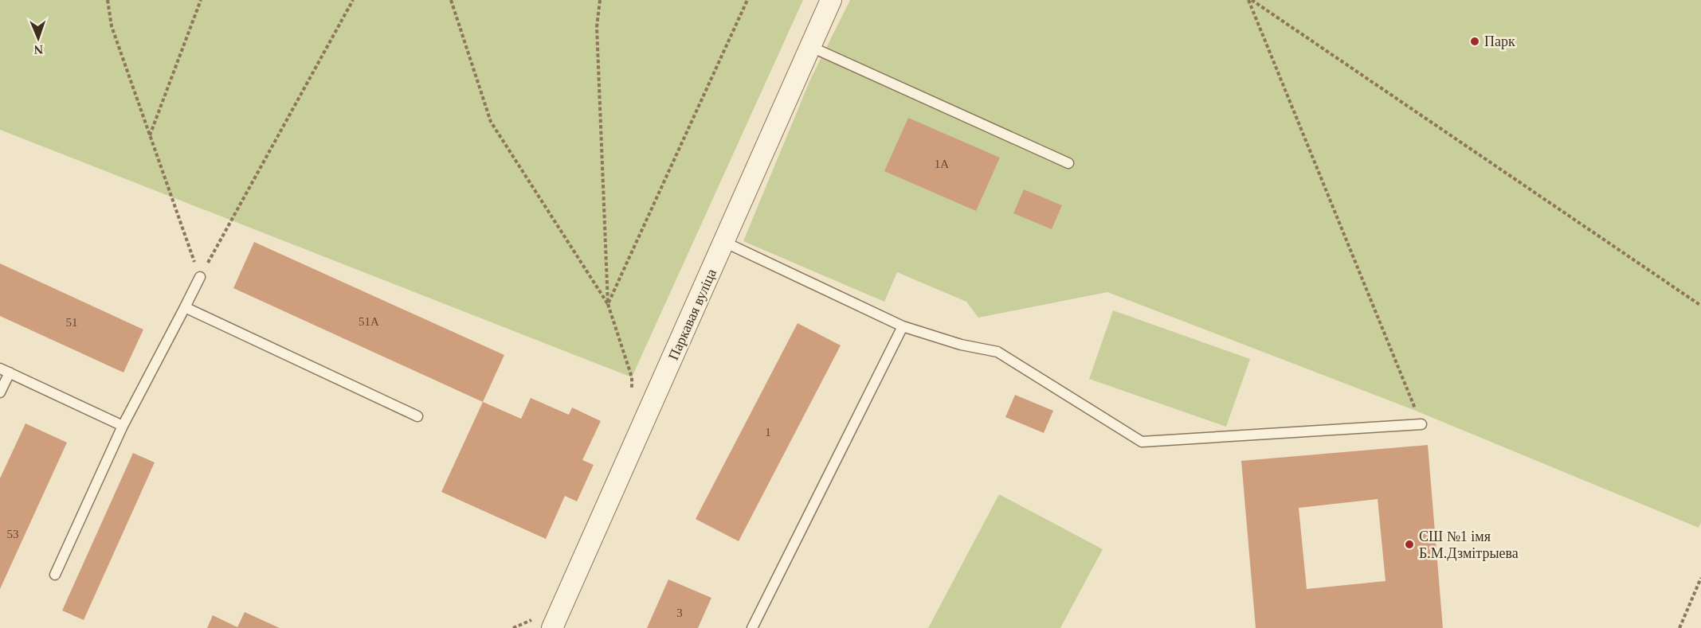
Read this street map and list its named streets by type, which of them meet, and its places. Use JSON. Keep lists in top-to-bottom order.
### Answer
{
  "streets": {
    "street": ["Паркавая вуліца"]
  },
  "places": ["Парк", "СШ №1 імя Б.М.Дзмітрыева"],
  "house_numbers": [
    "1А",
    "51А",
    "51",
    "1",
    "53",
    "3"
  ],
  "north": "bottom"
}
